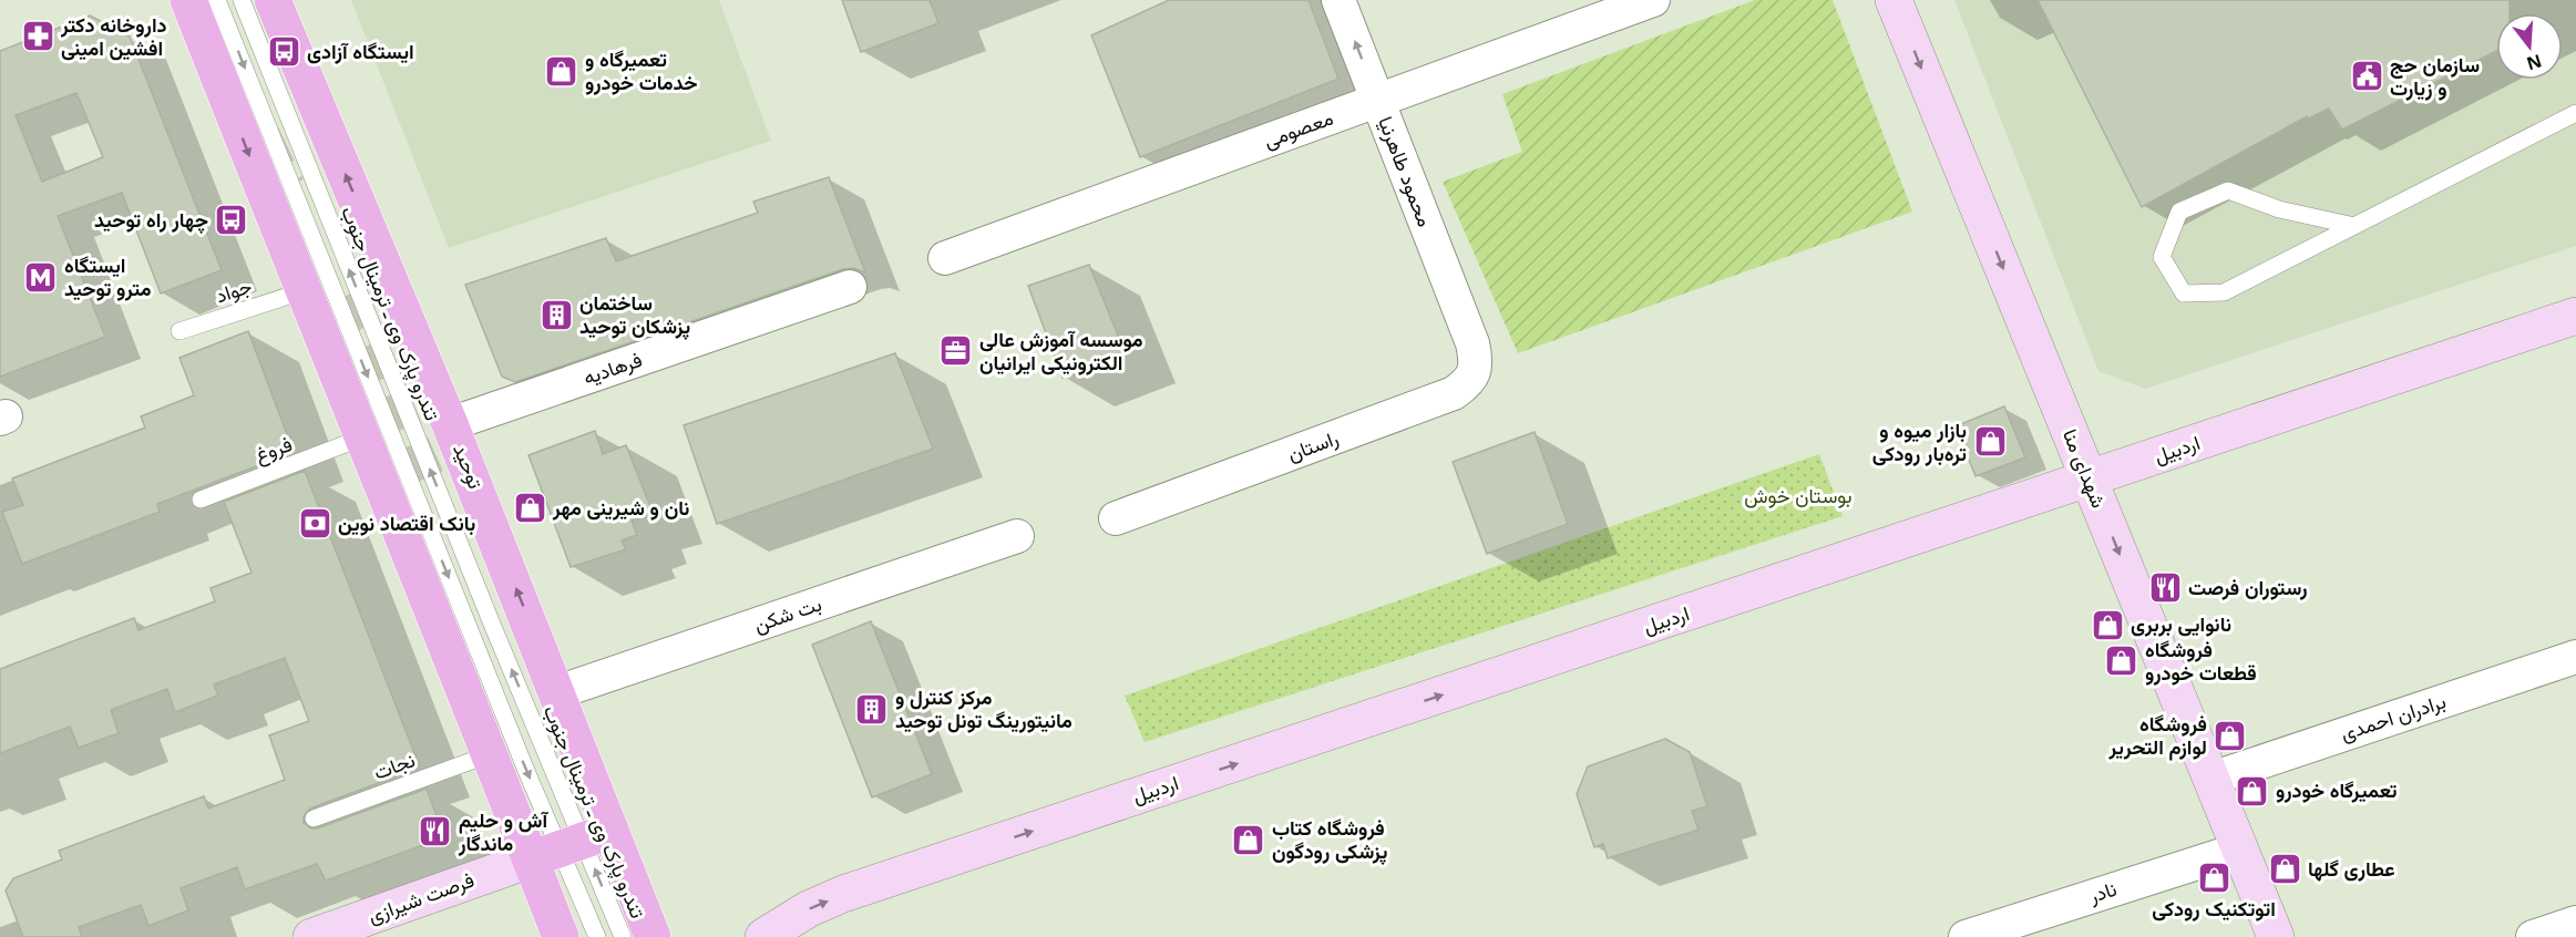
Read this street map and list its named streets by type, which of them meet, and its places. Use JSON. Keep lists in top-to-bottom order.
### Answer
{
  "streets": {
    "main road": ["توحید"],
    "street": [
      "معصومی",
      "محمود طاهرنیا",
      "فرهادیه",
      "راستان",
      "اردبیل",
      "شهدای منا",
      "بت شکن",
      "برادران احمدی",
      "نادر",
      "فرصت شیرازی"
    ],
    "lane": [
      "جواد",
      "تندرو پارک وی ـ ترمینال جنوب",
      "فروغ",
      "نجات"
    ]
  },
  "crossings": [
    ["معصومی", "محمود طاهرنیا"],
    ["محمود طاهرنیا", "راستان"],
    ["جواد", "توحید"],
    ["تندرو پارک وی ـ ترمینال جنوب", "توحید"],
    ["تندرو پارک وی ـ ترمینال جنوب", "فرصت شیرازی"],
    ["فرهادیه", "توحید"],
    ["فروغ", "توحید"],
    ["اردبیل", "شهدای منا"],
    ["توحید", "بت شکن"],
    ["توحید", "نجات"],
    ["توحید", "فرصت شیرازی"],
    ["شهدای منا", "برادران احمدی"],
    ["شهدای منا", "نادر"]
  ],
  "one_way": ["اردبیل", "شهدای منا"],
  "parks": ["بوستان خوش"],
  "places": {
    "pharmacy": ["داروخانه دکتر افشین امینی"],
    "bus stop": ["ایستگاه آزادی", "چهار راه توحید"],
    "shop": [
      "تعمیرگاه و خدمات خودرو",
      "بازار میوه و تره‌بار رودکی",
      "نان و شیرینی مهر",
      "نانوایی بربری",
      "فروشگاه قطعات خودرو",
      "فروشگاه لوازم التحریر",
      "تعمیرگاه خودرو",
      "فروشگاه کتاب پزشکی رودگون",
      "عطاری گلها",
      "اتوتکنیک رودکی"
    ],
    "public building": ["سازمان حج و زیارت"],
    "metro station": ["ایستگاه مترو توحید"],
    "building": ["ساختمان پزشکان توحید", "مرکز کنترل و مانیتورینگ تونل توحید"],
    "office": ["موسسه آموزش عالی الکترونیکی ایرانیان"],
    "bank": ["بانک اقتصاد نوین"],
    "restaurant": ["رستوران فرصت", "آش و حلیم ماندگار"]
  },
  "north": "bottom"
}
